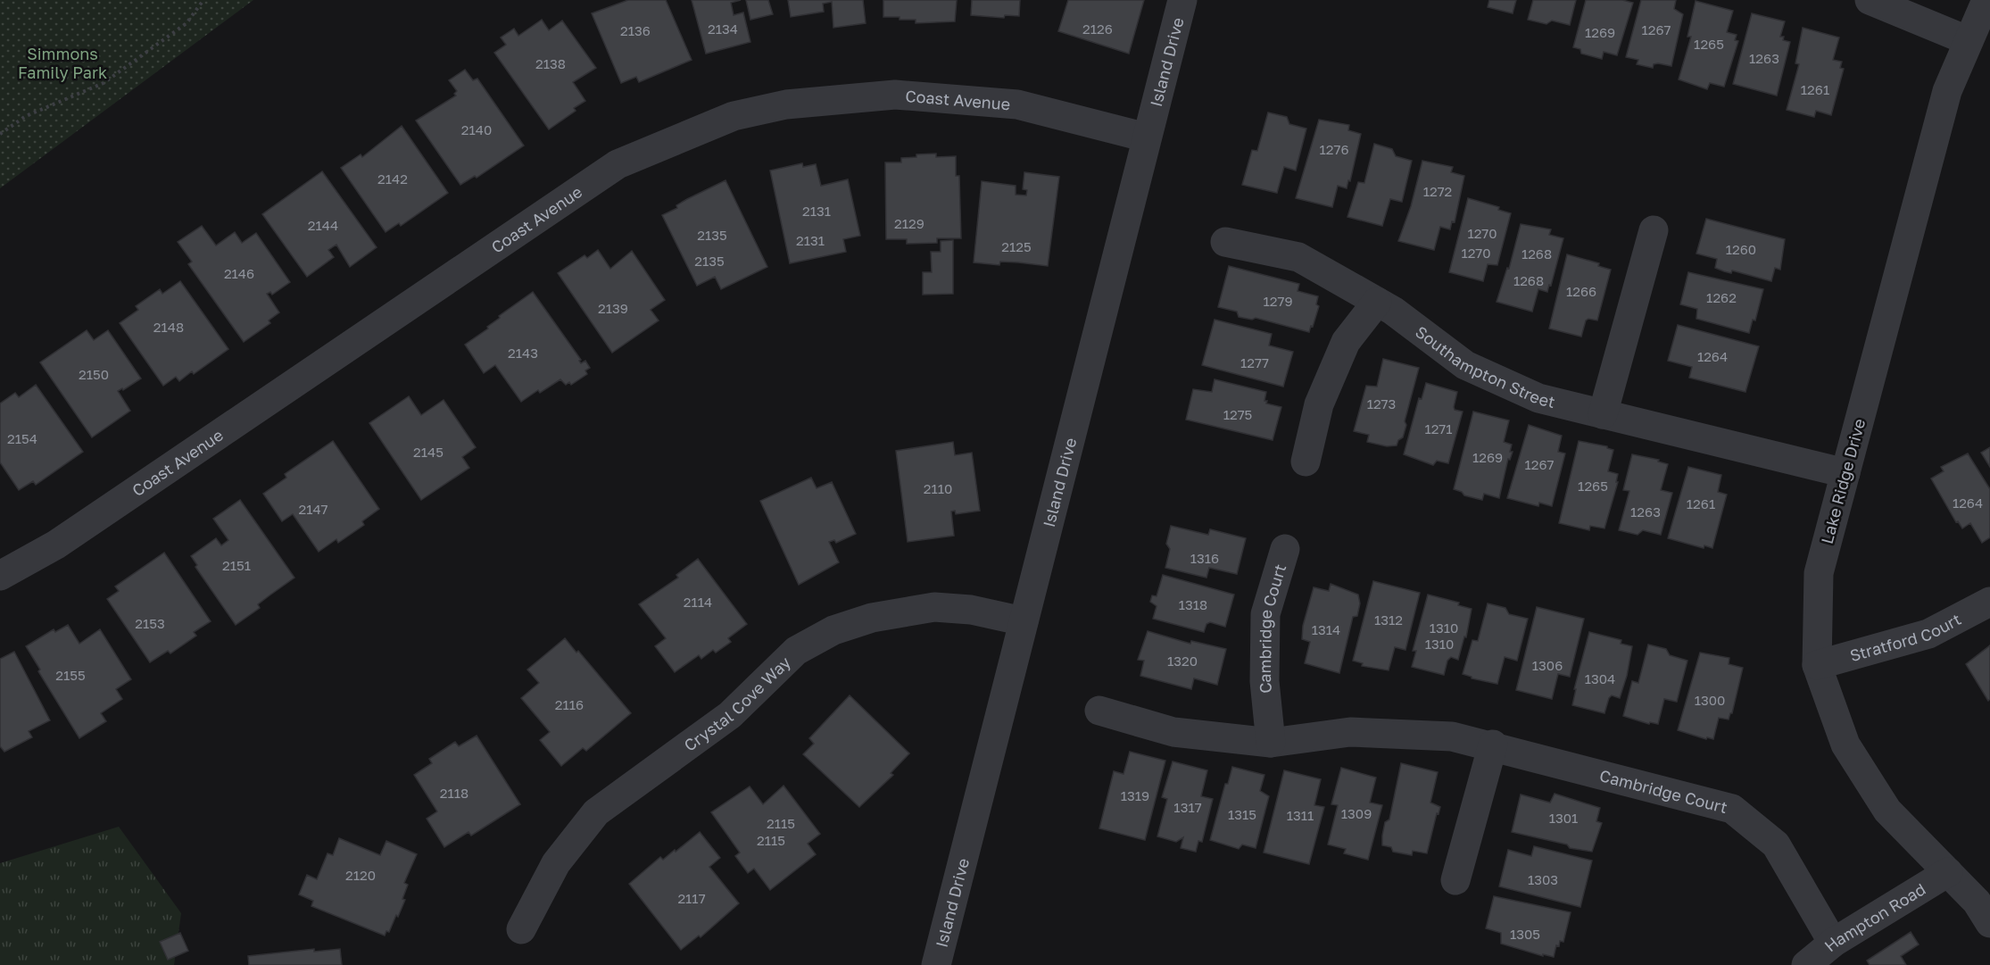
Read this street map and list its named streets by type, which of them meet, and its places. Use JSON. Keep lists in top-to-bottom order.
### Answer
{
  "streets": {
    "street": [
      "Island Drive",
      "Coast Avenue",
      "Southampton Street",
      "Lake Ridge Drive",
      "Cambridge Court",
      "Stratford Court",
      "Crystal Cove Way",
      "Hampton Road"
    ]
  },
  "crossings": [
    ["Island Drive", "Coast Avenue"],
    ["Island Drive", "Crystal Cove Way"],
    ["Southampton Street", "Lake Ridge Drive"],
    ["Lake Ridge Drive", "Stratford Court"],
    ["Lake Ridge Drive", "Hampton Road"],
    ["Cambridge Court", "Hampton Road"]
  ],
  "parks": ["Simmons Family Park"],
  "house_numbers": [
    "2134",
    "2126",
    "1267",
    "2136",
    "1269",
    "1265",
    "1263",
    "2138",
    "1261",
    "2140",
    "1276",
    "2142",
    "1272",
    "2131",
    "2129",
    "2144",
    "1270",
    "2135",
    "2131",
    "2125",
    "1260",
    "1270",
    "1268",
    "2135",
    "2146",
    "1268",
    "1266",
    "1262",
    "1279",
    "2139",
    "2148",
    "2143",
    "1264",
    "1277",
    "2150",
    "1273",
    "1275",
    "1271",
    "2154",
    "2145",
    "1269",
    "1267",
    "1265",
    "2110",
    "1264",
    "1261",
    "2147",
    "1263",
    "1316",
    "2151",
    "2114",
    "1318",
    "1312",
    "2153",
    "1310",
    "1314",
    "1310",
    "1320",
    "1306",
    "2155",
    "1304",
    "1300",
    "2116",
    "2118",
    "1319",
    "1317",
    "1309",
    "1315",
    "1311",
    "1301",
    "2115",
    "2115",
    "2120",
    "1303",
    "2117",
    "1305"
  ]
}
